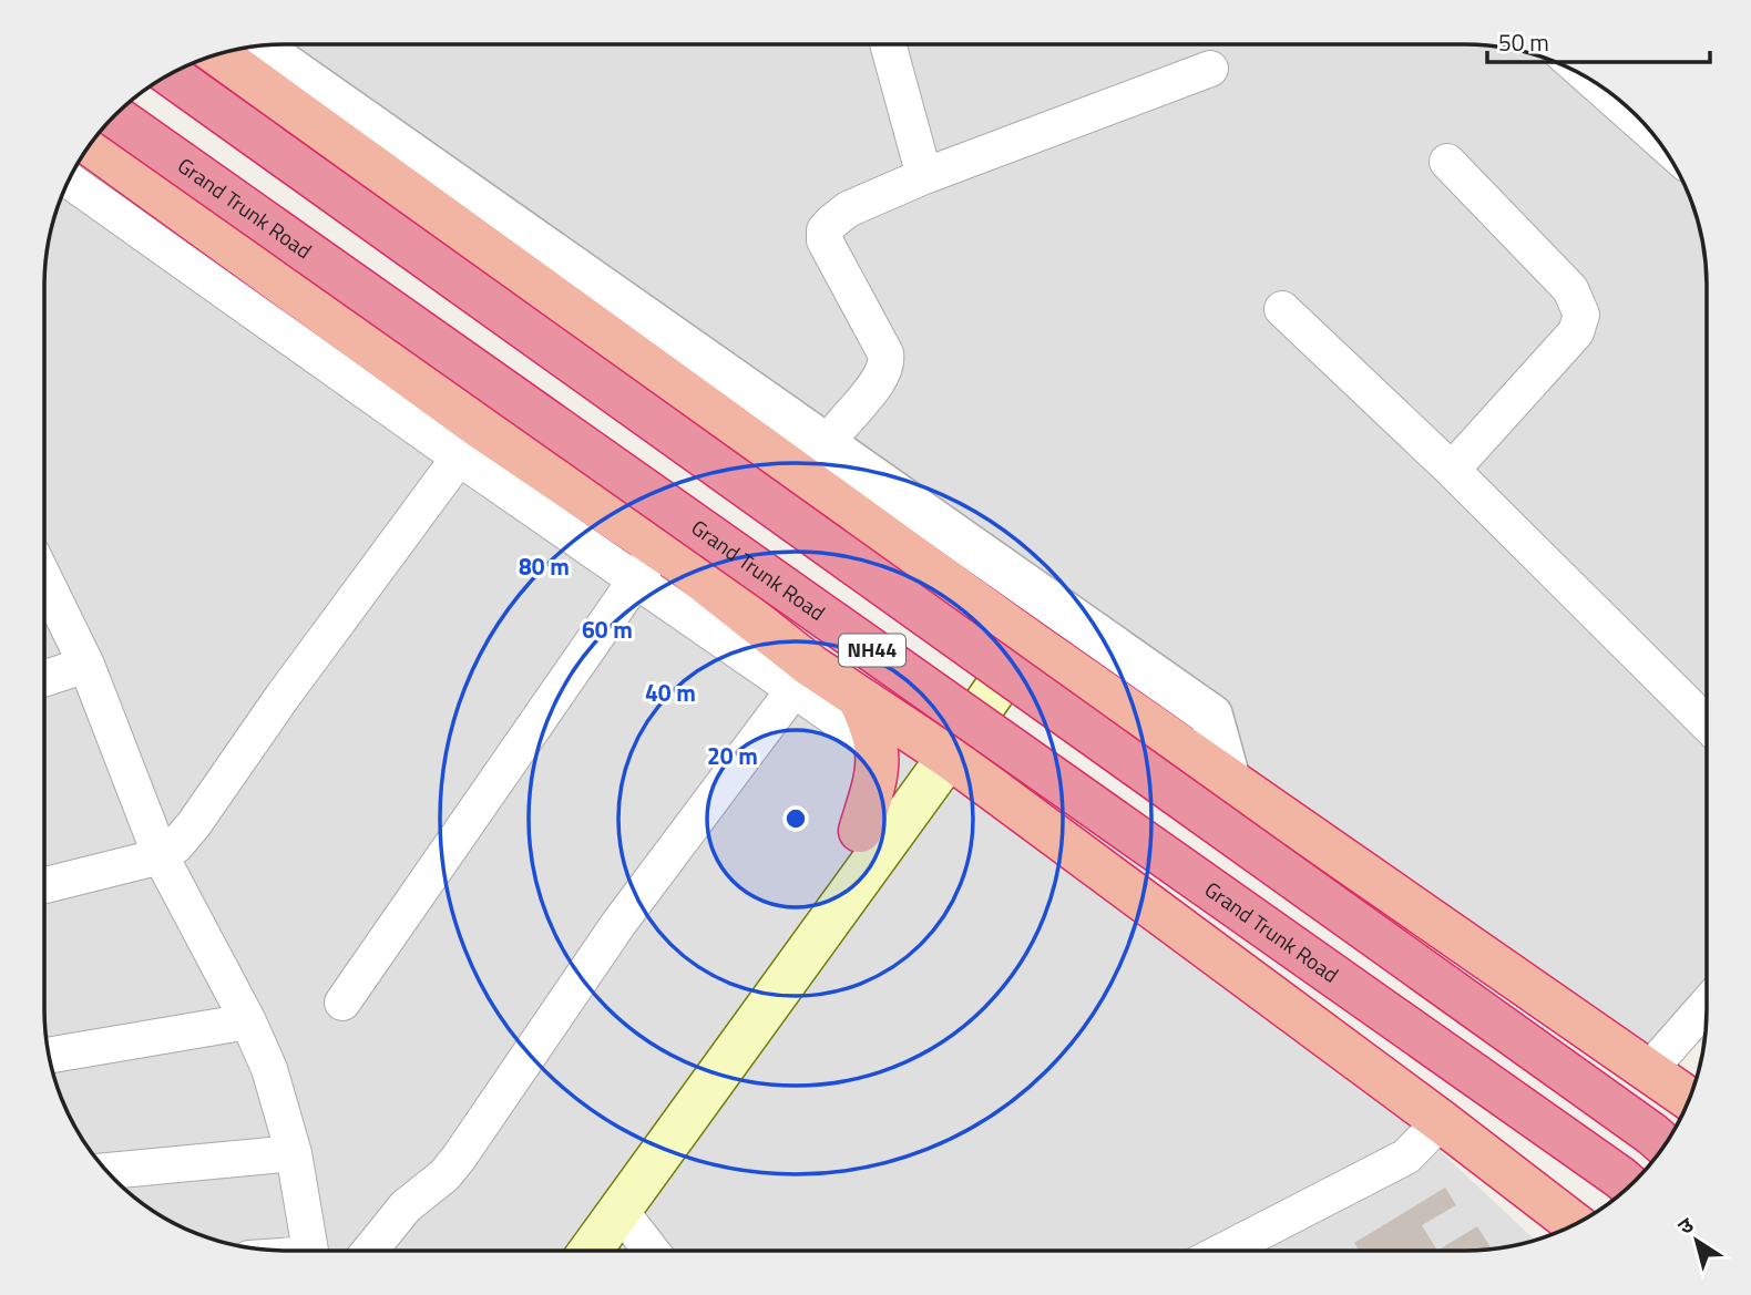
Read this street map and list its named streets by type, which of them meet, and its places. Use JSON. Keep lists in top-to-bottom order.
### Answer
{
  "streets": {
    "highway": ["Grand Trunk Road", "NH44"]
  },
  "scale_bar": "50 m",
  "north": "top left",
  "rings": [
    "80 m",
    "60 m",
    "40 m",
    "20 m"
  ]
}
